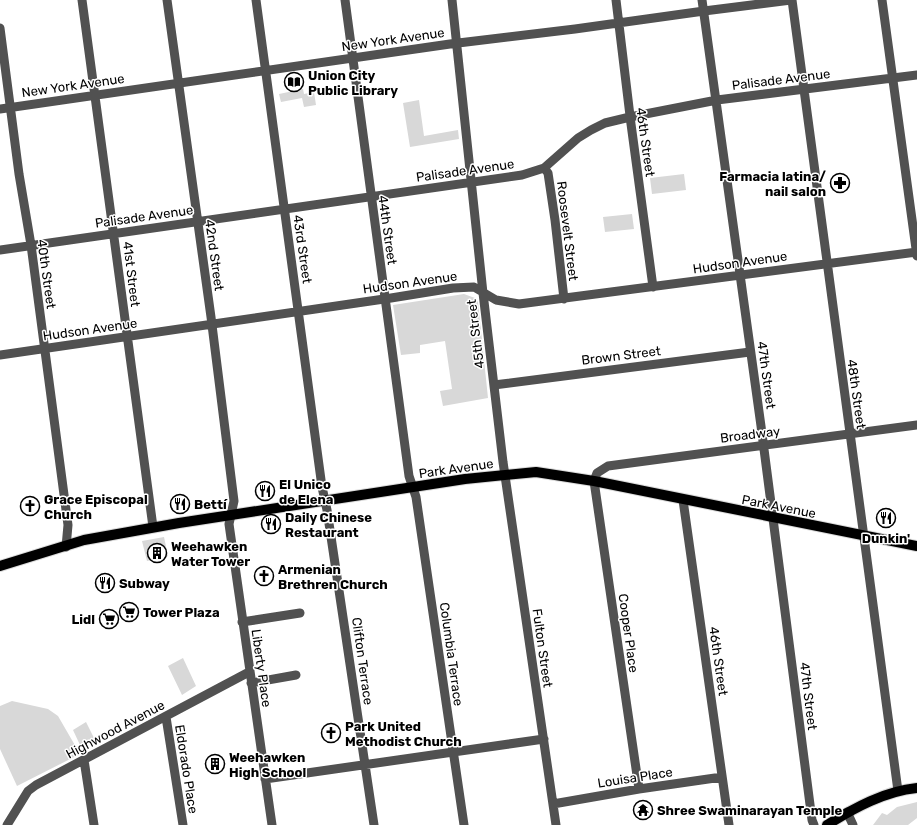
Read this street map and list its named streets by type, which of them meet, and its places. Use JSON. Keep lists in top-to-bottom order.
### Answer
{
  "streets": {
    "main road": ["Park Avenue"],
    "street": [
      "New York Avenue",
      "Palisade Avenue",
      "46th Street",
      "44th Street",
      "Roosevelt Street",
      "43rd Street",
      "42nd Street",
      "Hudson Avenue",
      "40th Street",
      "41st Street",
      "45th Street",
      "Brown Street",
      "47th Street",
      "48th Street",
      "Broadway",
      "Cooper Place",
      "Fulton Street",
      "Columbia Terrace",
      "Clifton Terrace",
      "Liberty Place",
      "Highwood Avenue",
      "Eldorado Place",
      "Louisa Place"
    ]
  },
  "crossings": [
    ["New York Avenue", "46th Street"],
    ["New York Avenue", "44th Street"],
    ["New York Avenue", "43rd Street"],
    ["New York Avenue", "42nd Street"],
    ["New York Avenue", "40th Street"],
    ["New York Avenue", "41st Street"],
    ["New York Avenue", "45th Street"],
    ["New York Avenue", "47th Street"],
    ["New York Avenue", "48th Street"],
    ["Palisade Avenue", "46th Street"],
    ["Palisade Avenue", "44th Street"],
    ["Palisade Avenue", "Roosevelt Street"],
    ["Palisade Avenue", "43rd Street"],
    ["Palisade Avenue", "42nd Street"],
    ["Palisade Avenue", "40th Street"],
    ["Palisade Avenue", "41st Street"],
    ["Palisade Avenue", "45th Street"],
    ["Palisade Avenue", "47th Street"],
    ["Palisade Avenue", "48th Street"],
    ["46th Street", "Hudson Avenue"],
    ["46th Street", "Park Avenue"],
    ["46th Street", "Louisa Place"],
    ["44th Street", "Hudson Avenue"],
    ["44th Street", "Park Avenue"],
    ["44th Street", "Columbia Terrace"],
    ["Roosevelt Street", "Hudson Avenue"],
    ["43rd Street", "Hudson Avenue"],
    ["43rd Street", "Park Avenue"],
    ["43rd Street", "Clifton Terrace"],
    ["42nd Street", "Hudson Avenue"],
    ["42nd Street", "Park Avenue"],
    ["42nd Street", "Liberty Place"],
    ["Hudson Avenue", "40th Street"],
    ["Hudson Avenue", "41st Street"],
    ["Hudson Avenue", "45th Street"],
    ["Hudson Avenue", "47th Street"],
    ["Hudson Avenue", "48th Street"],
    ["40th Street", "Park Avenue"],
    ["41st Street", "Park Avenue"],
    ["45th Street", "Brown Street"],
    ["45th Street", "Park Avenue"],
    ["45th Street", "Fulton Street"],
    ["Brown Street", "47th Street"],
    ["47th Street", "Broadway"],
    ["47th Street", "Park Avenue"],
    ["48th Street", "Broadway"],
    ["48th Street", "Park Avenue"],
    ["Broadway", "Park Avenue"],
    ["Broadway", "Cooper Place"],
    ["Park Avenue", "Cooper Place"],
    ["Park Avenue", "Fulton Street"],
    ["Park Avenue", "Columbia Terrace"],
    ["Park Avenue", "Clifton Terrace"],
    ["Park Avenue", "Liberty Place"],
    ["Cooper Place", "Louisa Place"],
    ["Fulton Street", "Louisa Place"],
    ["Liberty Place", "Highwood Avenue"],
    ["Highwood Avenue", "Eldorado Place"]
  ],
  "places": {
    "library": ["Union City Public Library"],
    "pharmacy": ["Farmacia latina/ nail salon"],
    "restaurant": [
      "El Unico de Elena",
      "Bettí",
      "Dunkin'",
      "Daily Chinese Restaurant",
      "Subway"
    ],
    "church": ["Grace Episcopal Church", "Armenian Brethren Church", "Park United Methodist Church"],
    "building": ["Weehawken Water Tower", "Weehawken High School"],
    "supermarket": ["Tower Plaza", "Lidl"],
    "temple": ["Shree Swaminarayan Temple"]
  }
}
